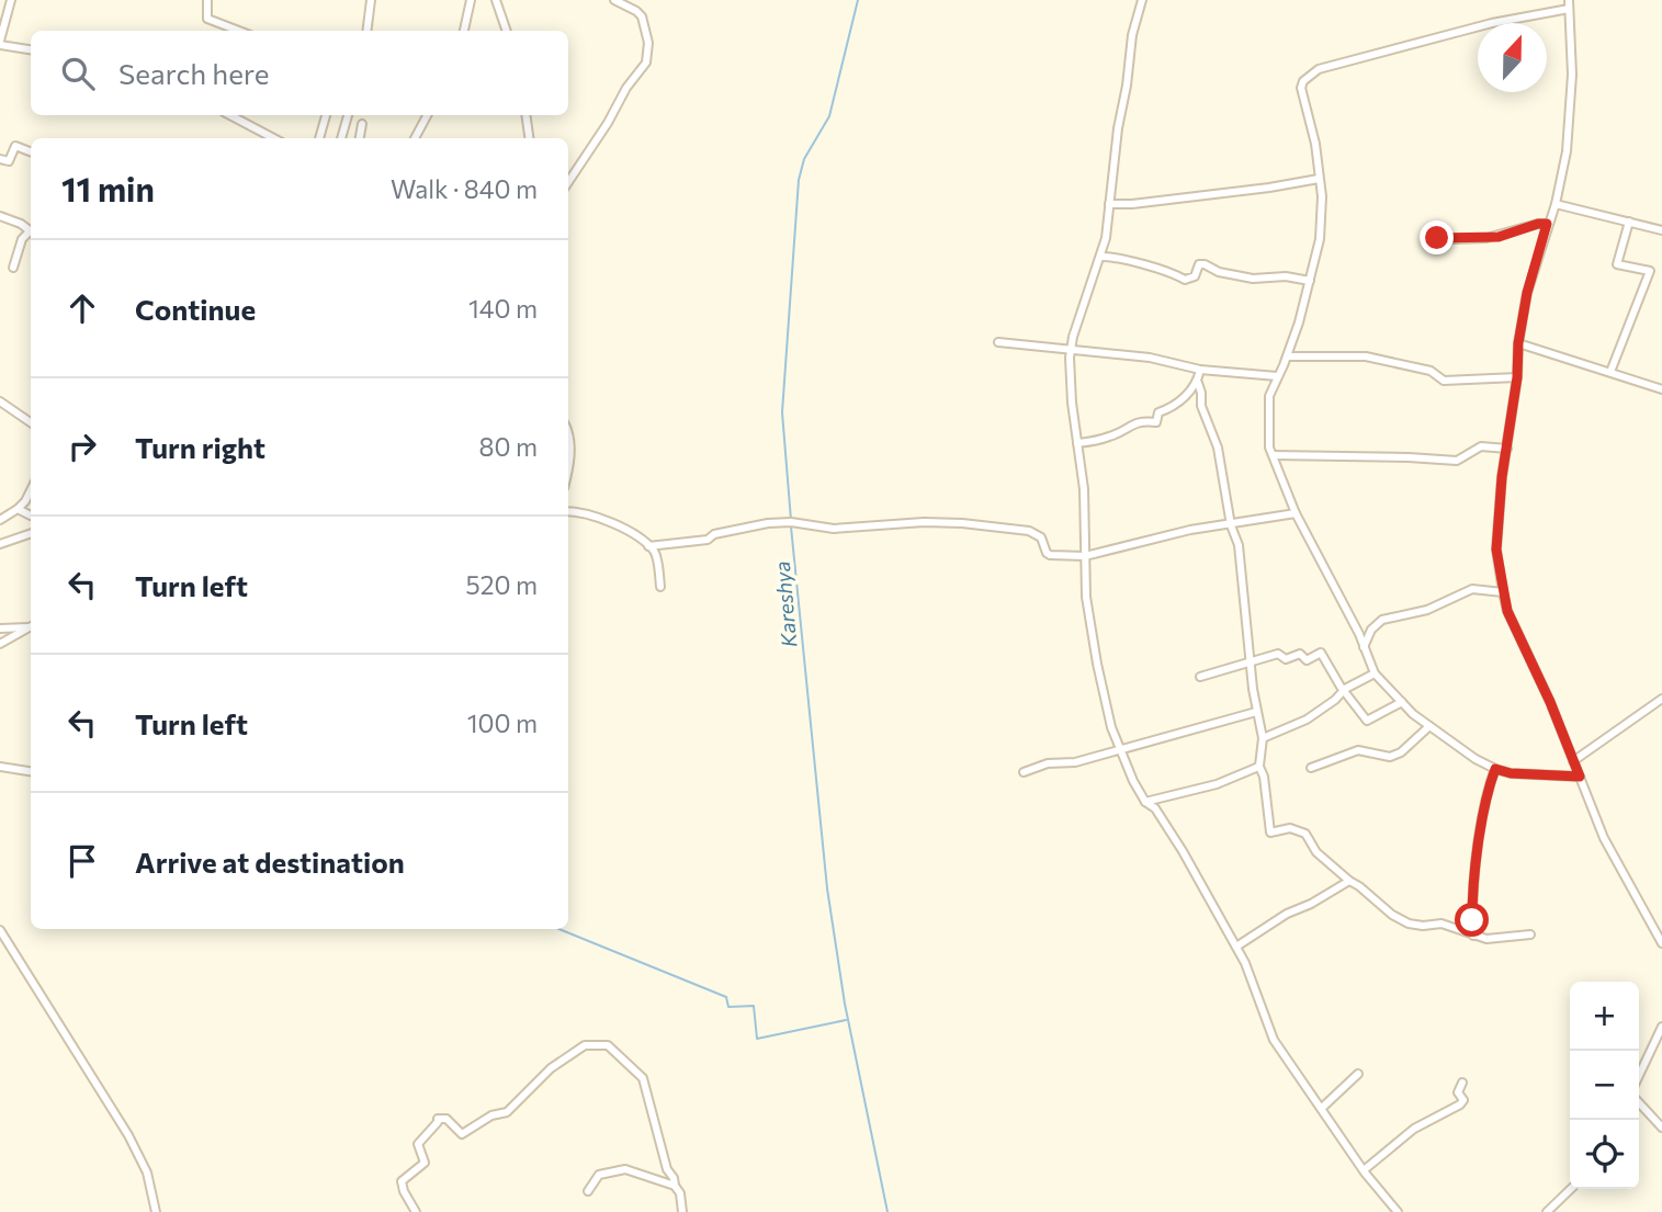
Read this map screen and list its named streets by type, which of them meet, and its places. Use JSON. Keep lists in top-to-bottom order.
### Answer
{
  "water": ["Kareshya"],
  "north": "top",
  "page": {
    "search": "Search here",
    "heading": ["11 min", "Walk · 840 m"],
    "list": [
      ["Continue", "140 m"],
      ["Turn right", "80 m"],
      ["Turn left", "520 m"],
      ["Turn left", "100 m"],
      "Arrive at destination"
    ],
    "map_buttons": ["+", "−"]
  }
}
